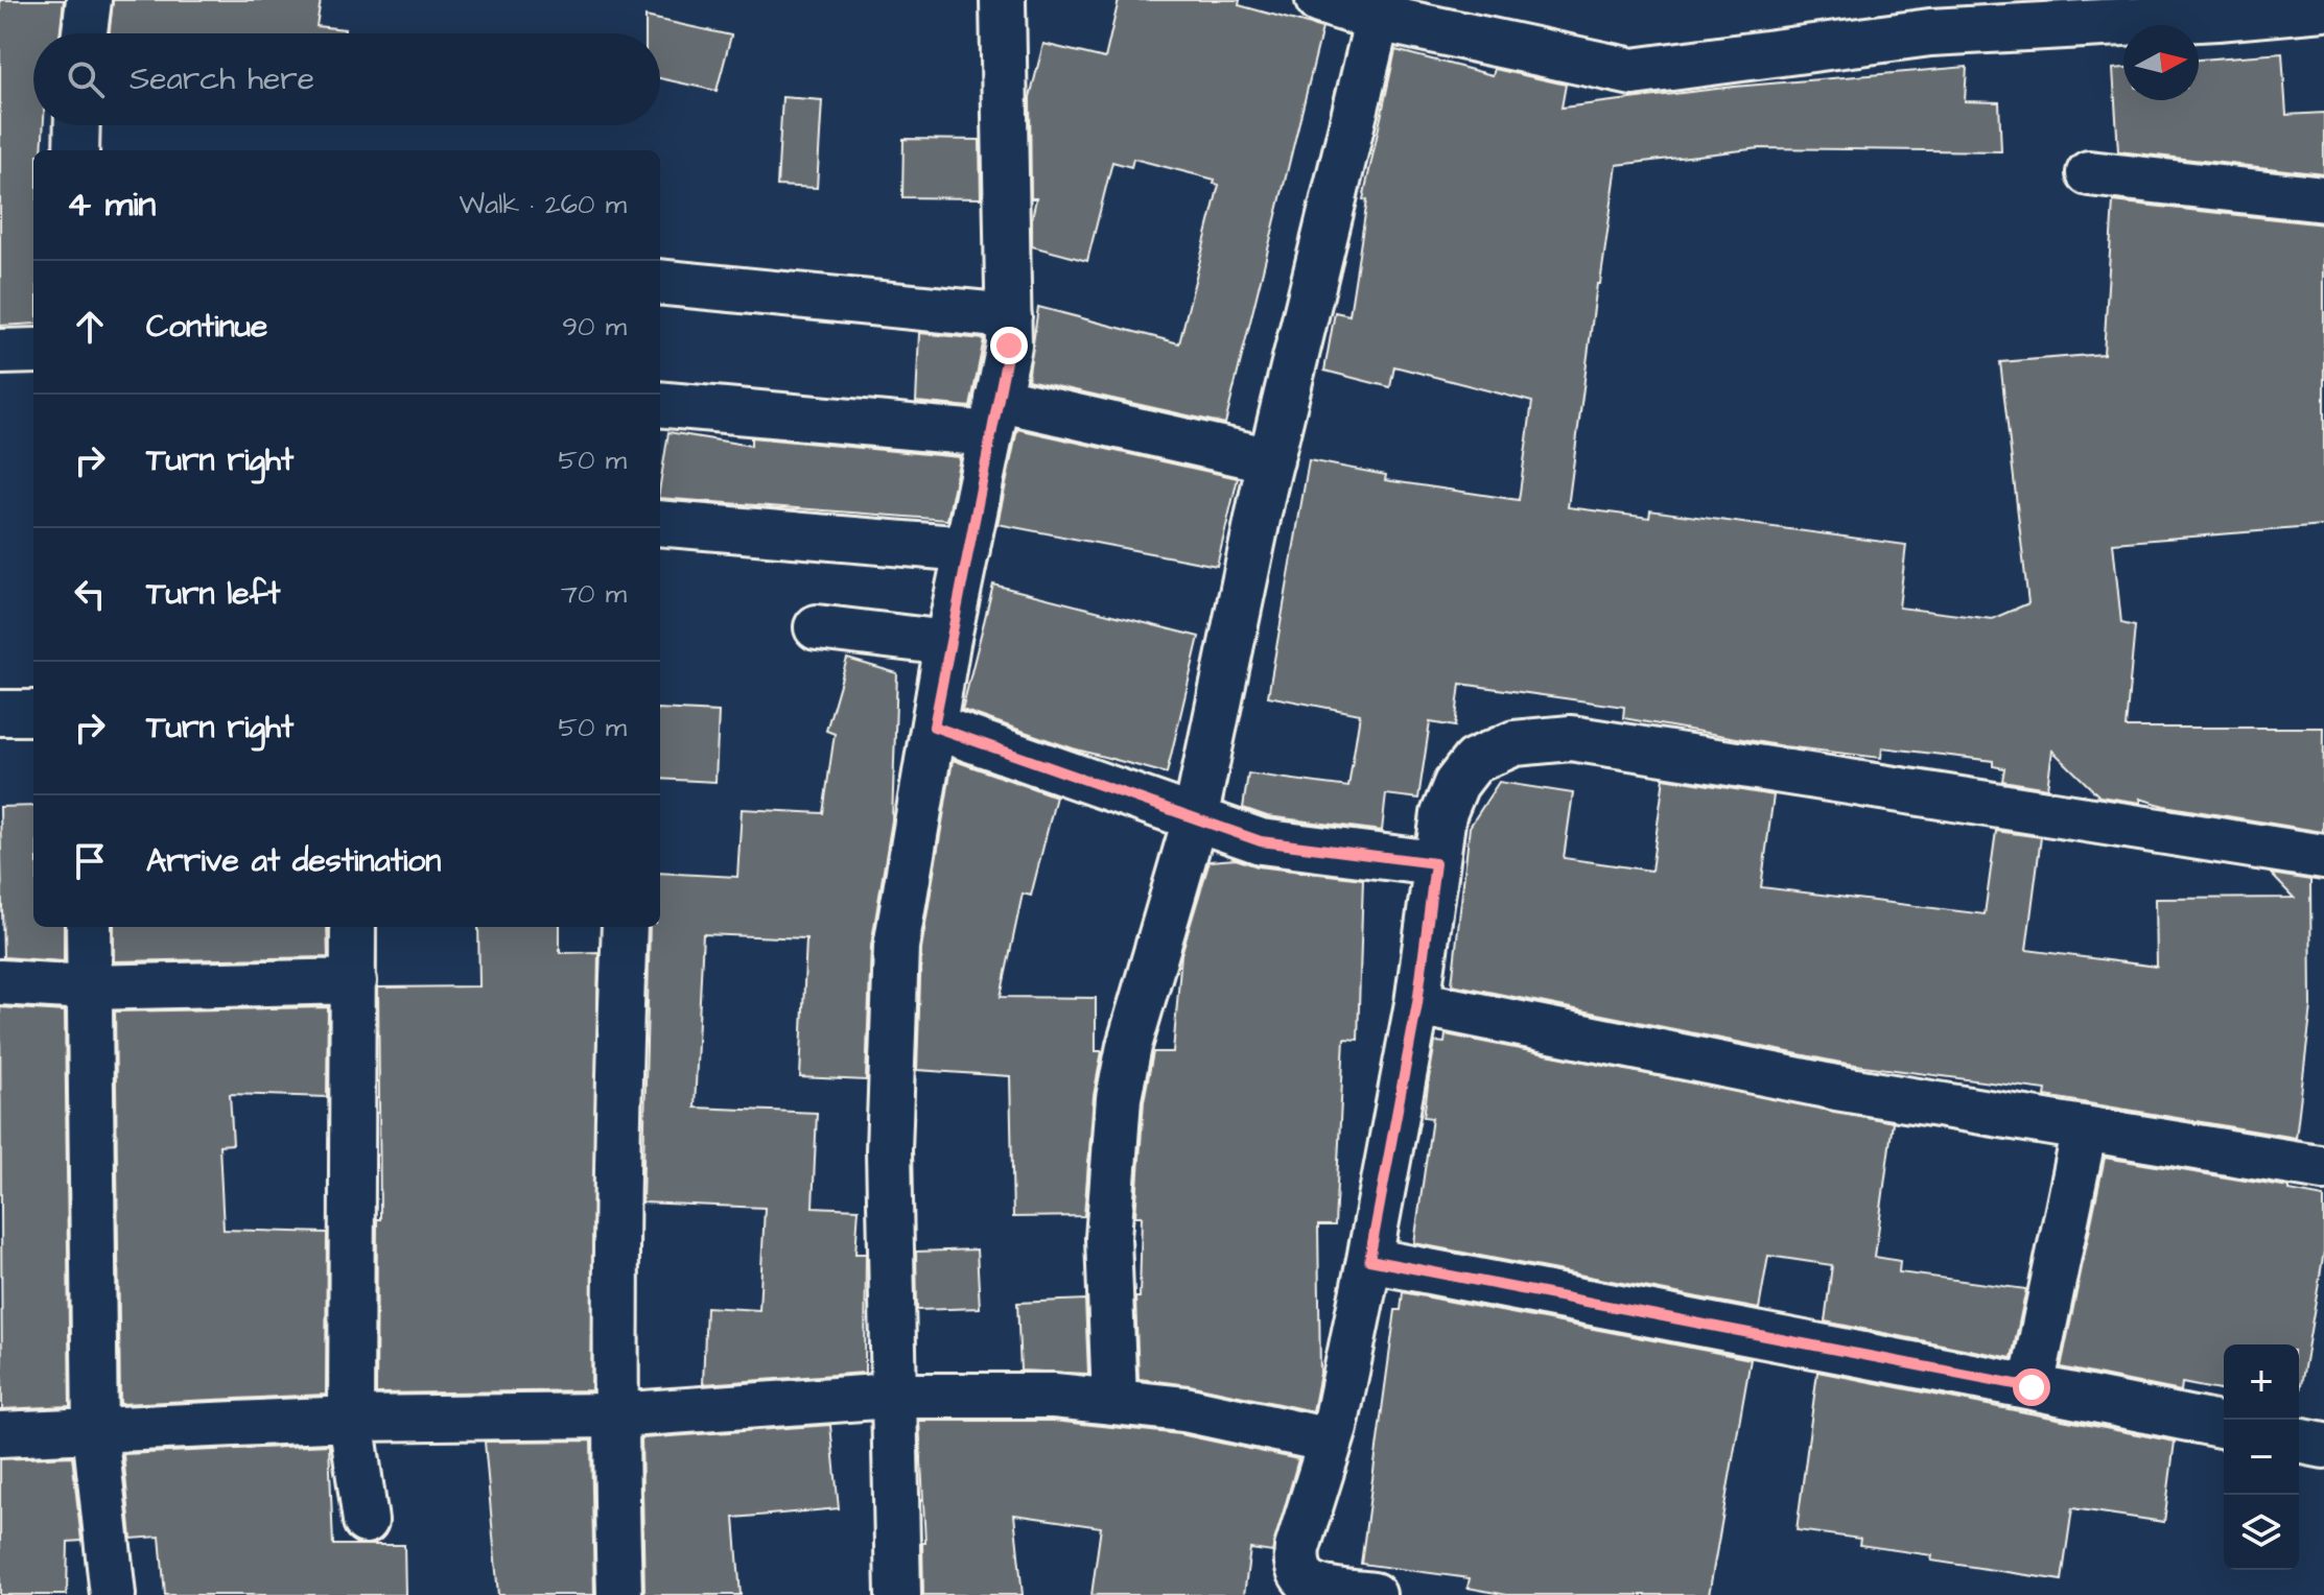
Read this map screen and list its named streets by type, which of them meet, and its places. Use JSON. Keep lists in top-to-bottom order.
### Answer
{
  "north": "right",
  "page": {
    "search": "Search here",
    "heading": ["4 min", "Walk · 260 m"],
    "list": [
      ["Continue", "90 m"],
      ["Turn right", "50 m"],
      ["Turn left", "70 m"],
      ["Turn right", "50 m"],
      "Arrive at destination"
    ],
    "map_buttons": ["+", "−"]
  }
}
